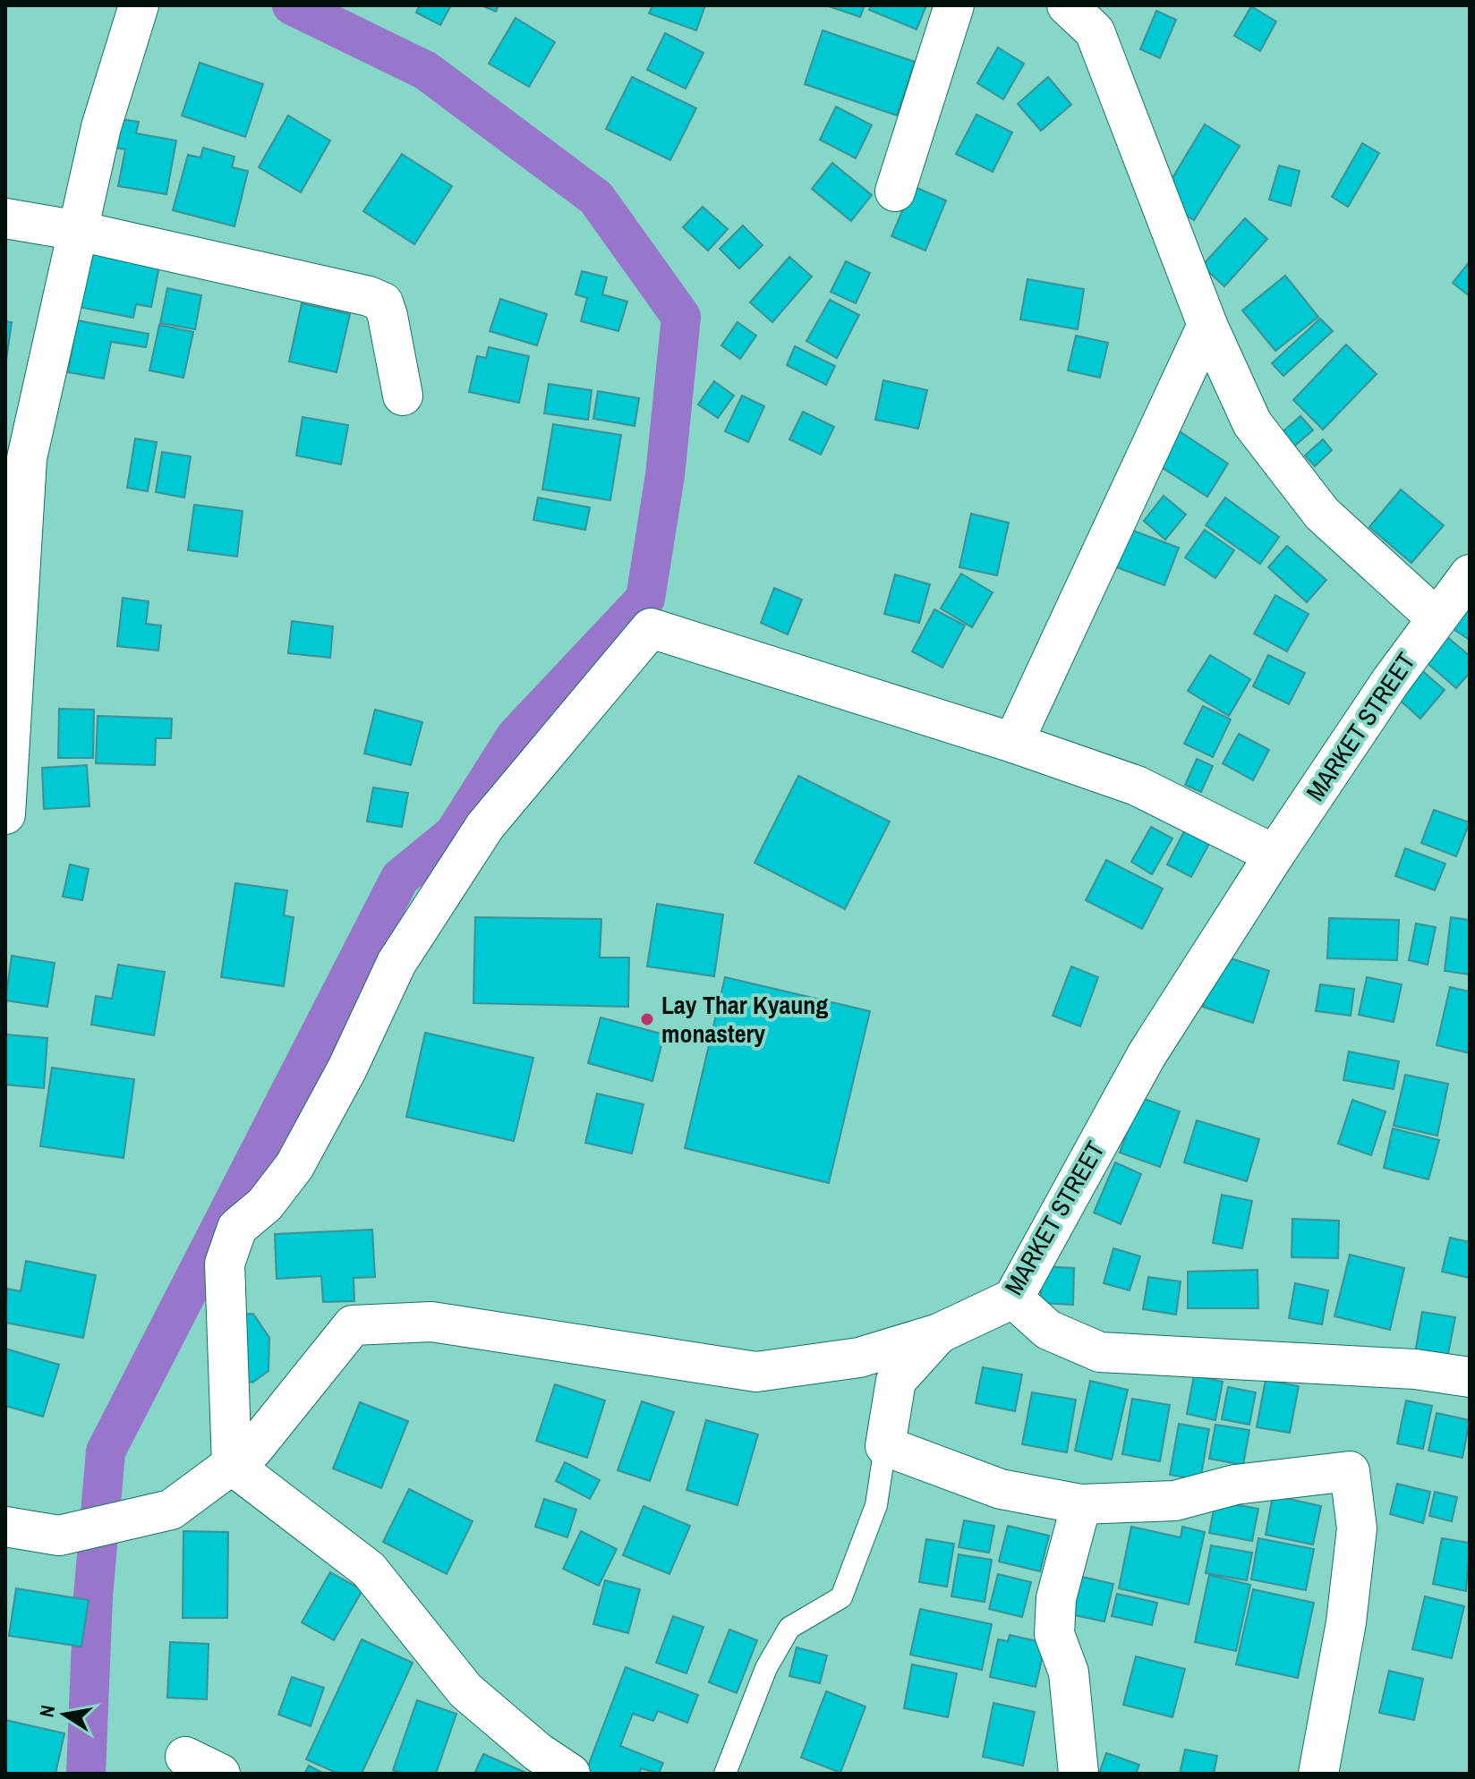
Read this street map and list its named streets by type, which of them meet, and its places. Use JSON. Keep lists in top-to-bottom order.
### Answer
{
  "streets": {
    "street": ["MARKET STREET"]
  },
  "places": ["Lay Thar Kyaung monastery"],
  "north": "left"
}
